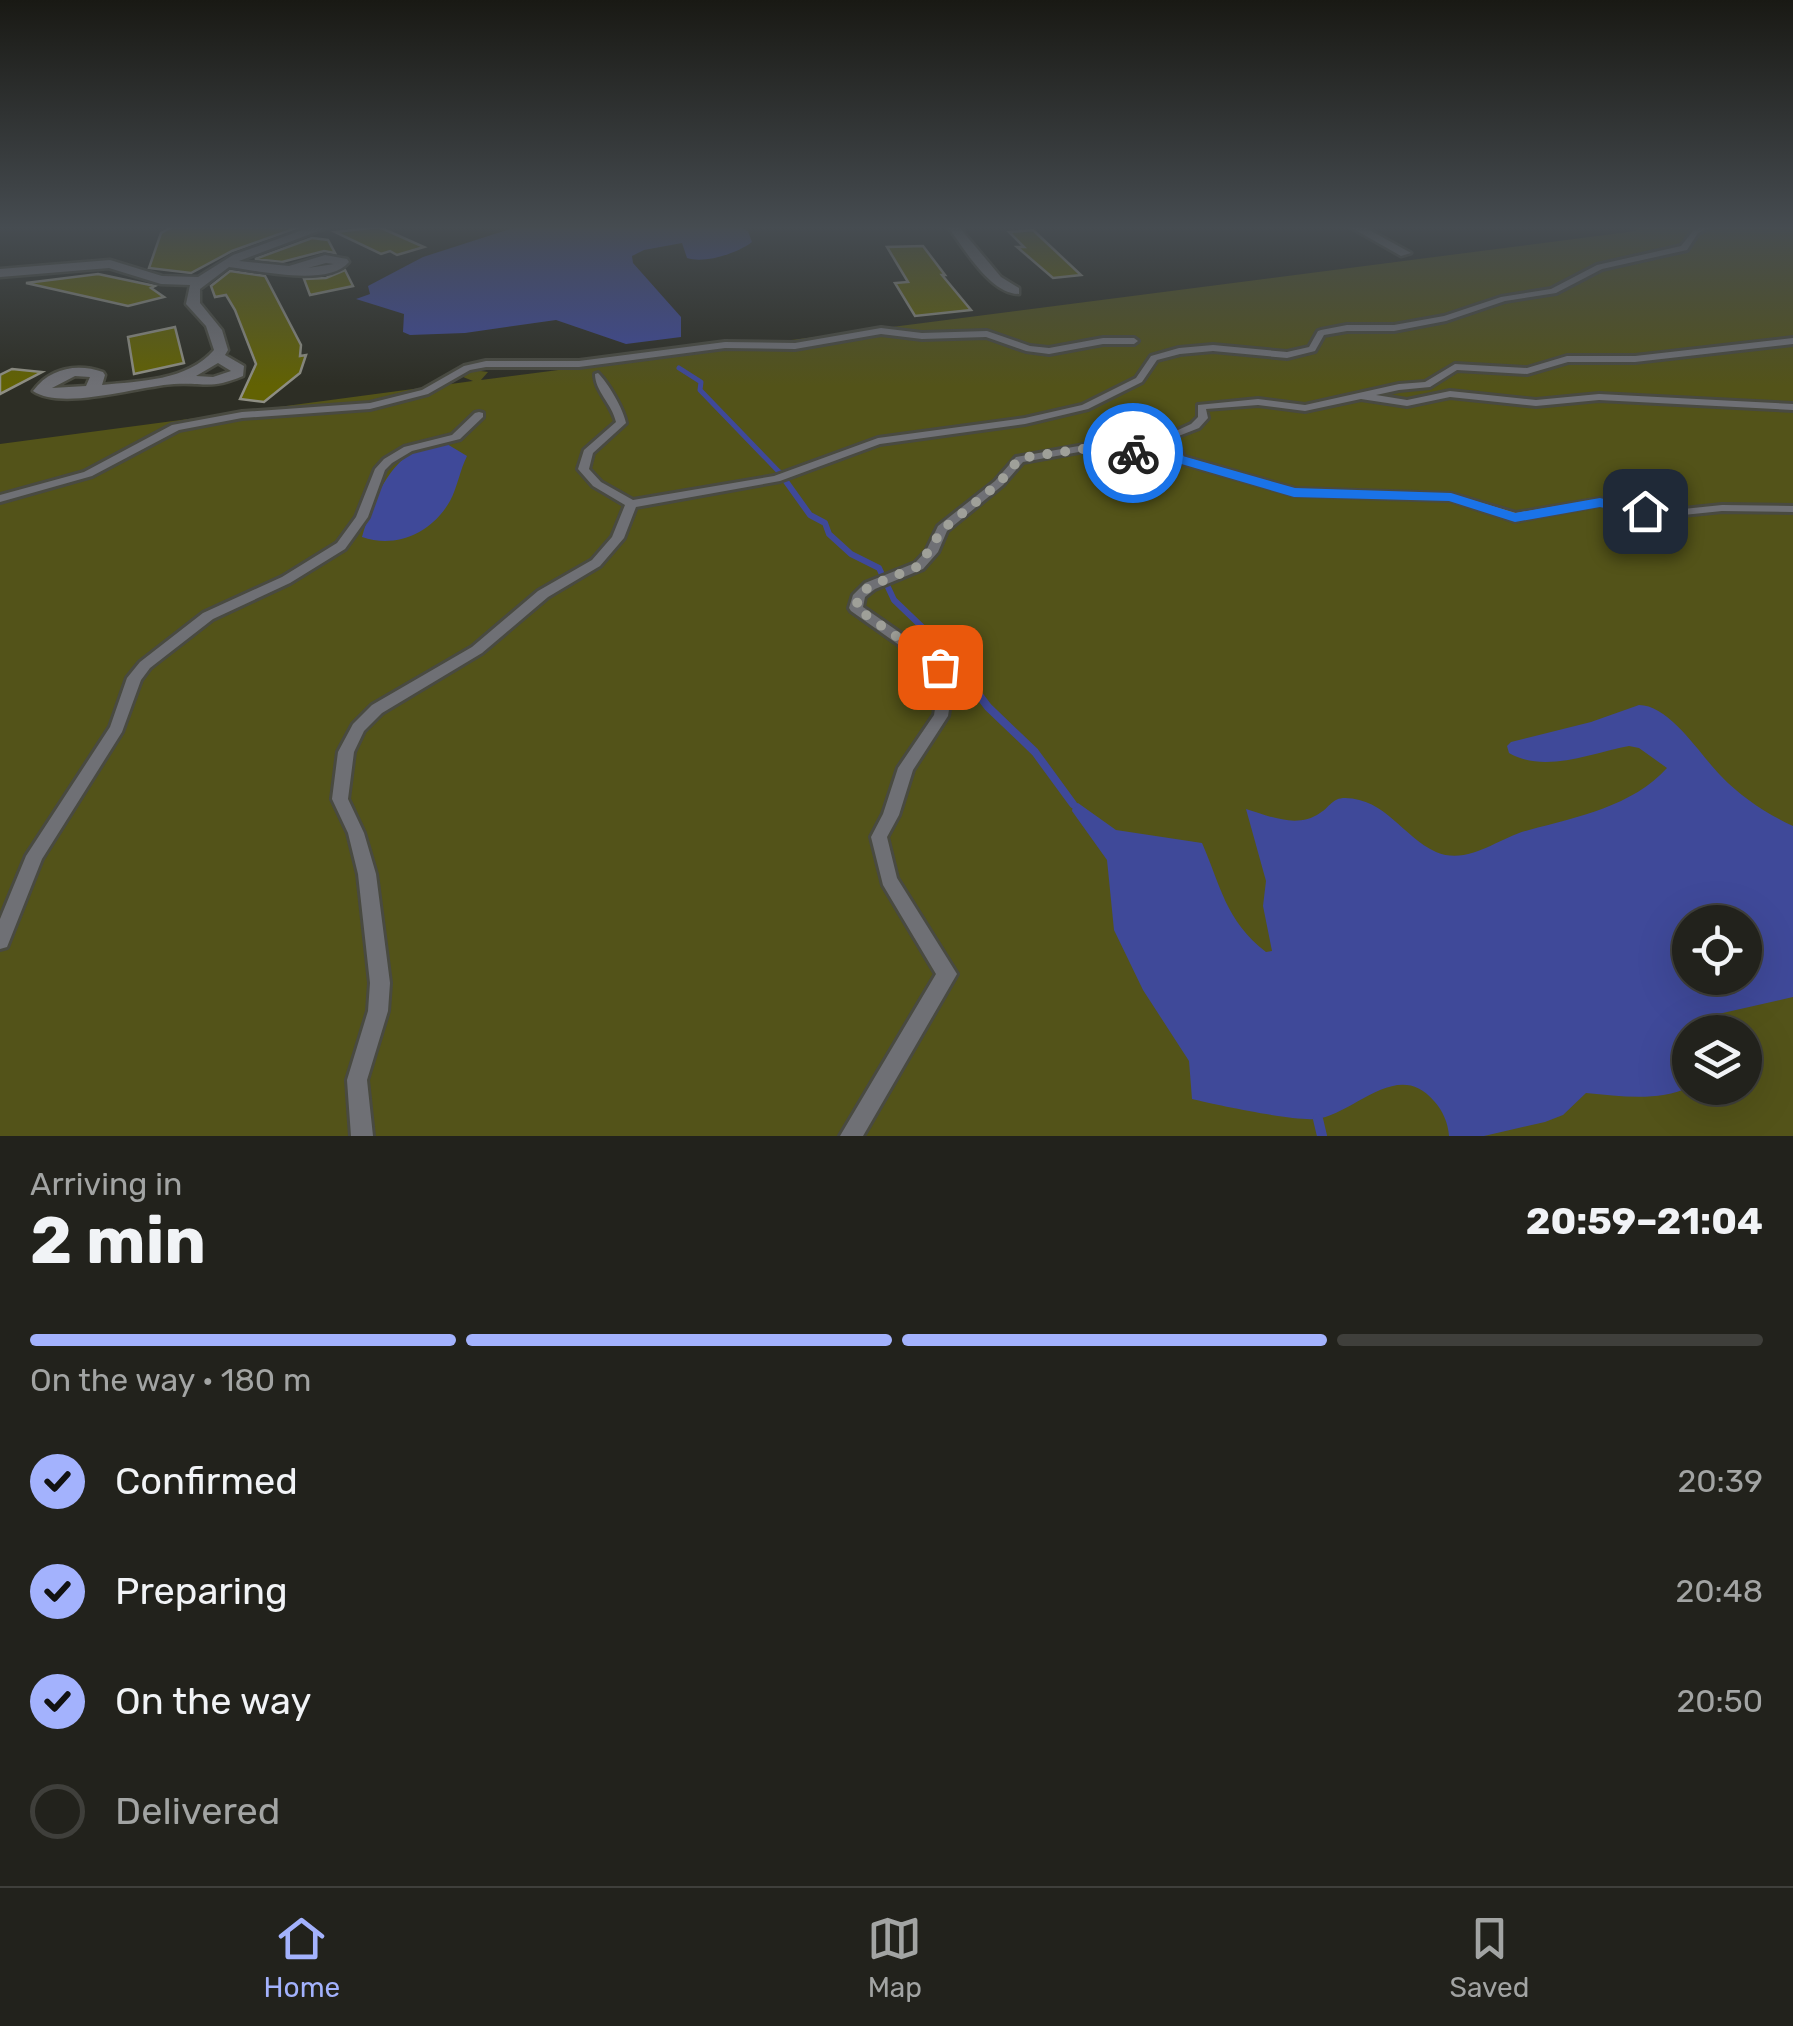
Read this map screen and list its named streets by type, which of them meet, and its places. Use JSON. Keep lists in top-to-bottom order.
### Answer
{
  "page": {
    "heading": ["2 min", "Arriving in", "20:59–21:04"],
    "bar": "On the way · 180 m",
    "list": [
      ["Confirmed", "20:39"],
      ["Preparing", "20:48"],
      ["On the way", "20:50"],
      "Delivered"
    ],
    "tabs": ["Home", "Map", "Saved"]
  }
}
